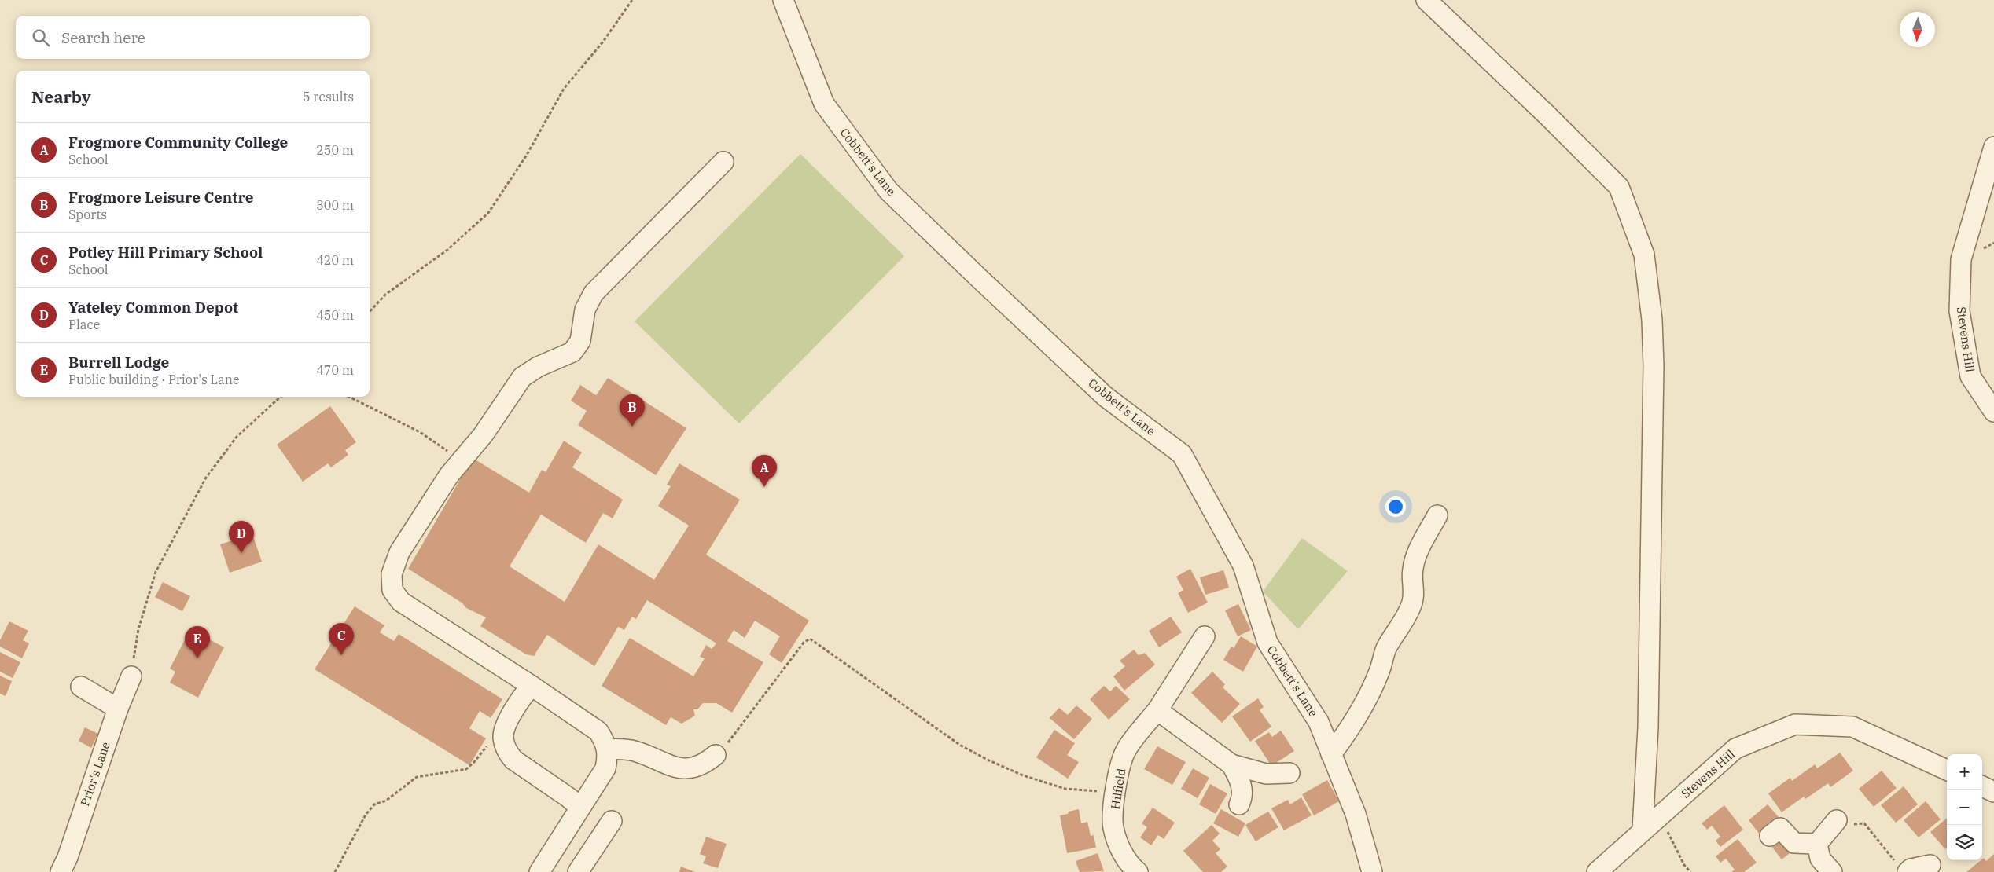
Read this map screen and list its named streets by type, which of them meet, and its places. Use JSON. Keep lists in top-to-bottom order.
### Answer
{
  "streets": {
    "street": [
      "Cobbett's Lane",
      "Stevens Hill",
      "Prior's Lane",
      "Hilfield"
    ]
  },
  "north": "bottom",
  "page": {
    "search": "Search here",
    "heading": ["Nearby", "5 results"],
    "list": [
      {
        "mark": "A",
        "name": "Frogmore Community College",
        "note": "School",
        "value": "250 m"
      },
      {
        "mark": "B",
        "name": "Frogmore Leisure Centre",
        "note": "Sports",
        "value": "300 m"
      },
      {
        "mark": "C",
        "name": "Potley Hill Primary School",
        "note": "School",
        "value": "420 m"
      },
      {
        "mark": "D",
        "name": "Yateley Common Depot",
        "note": "Place",
        "value": "450 m"
      },
      {
        "mark": "E",
        "name": "Burrell Lodge",
        "note": "Public building · Prior's Lane",
        "value": "470 m"
      }
    ],
    "pins": [
      "B",
      "A",
      "D",
      "C",
      "E"
    ],
    "map_buttons": ["+", "−"]
  }
}
